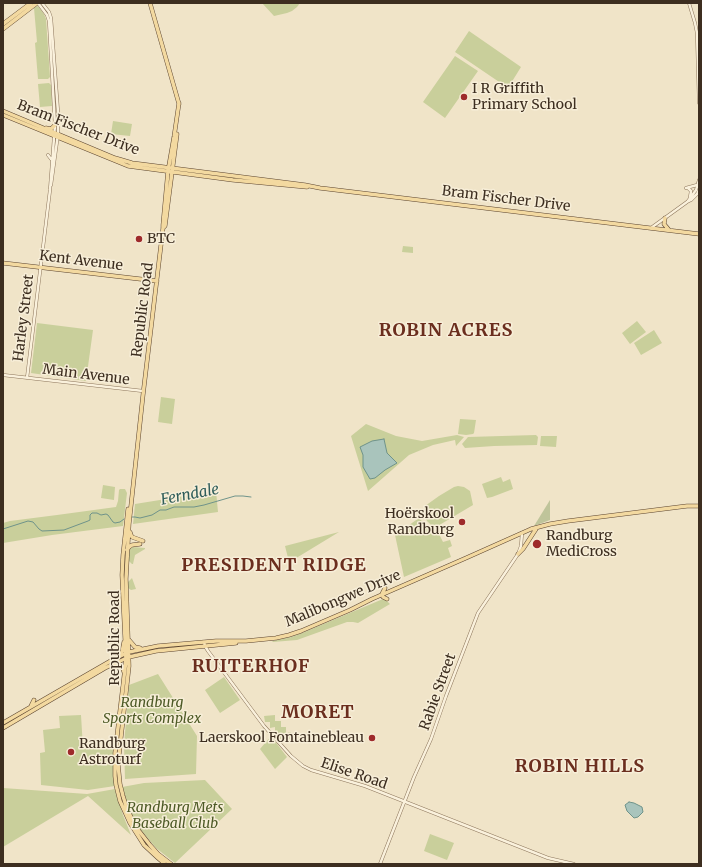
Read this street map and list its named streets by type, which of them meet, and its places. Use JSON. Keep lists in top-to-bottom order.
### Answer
{
  "streets": {
    "main road": [
      "Bram Fischer Drive",
      "Kent Avenue",
      "Republic Road",
      "Malibongwe Drive"
    ],
    "street": [
      "Harley Street",
      "Main Avenue",
      "Rabie Street",
      "Elise Road"
    ]
  },
  "crossings": [
    ["Bram Fischer Drive", "Republic Road"],
    ["Bram Fischer Drive", "Harley Street"],
    ["Kent Avenue", "Republic Road"],
    ["Kent Avenue", "Harley Street"],
    ["Republic Road", "Main Avenue"],
    ["Republic Road", "Malibongwe Drive"],
    ["Harley Street", "Main Avenue"],
    ["Malibongwe Drive", "Rabie Street"],
    ["Malibongwe Drive", "Elise Road"],
    ["Rabie Street", "Elise Road"]
  ],
  "districts": [
    "ROBIN ACRES",
    "PRESIDENT RIDGE",
    "RUITERHOF",
    "MORET",
    "ROBIN HILLS"
  ],
  "water": ["Ferndale"],
  "parks": ["Randburg Sports Complex", "Randburg Mets Baseball Club"],
  "places": [
    "I R Griffith Primary School",
    "BTC",
    "Hoërskool Randburg",
    "Randburg MediCross",
    "Laerskool Fontainebleau",
    "Randburg Astroturf"
  ]
}
